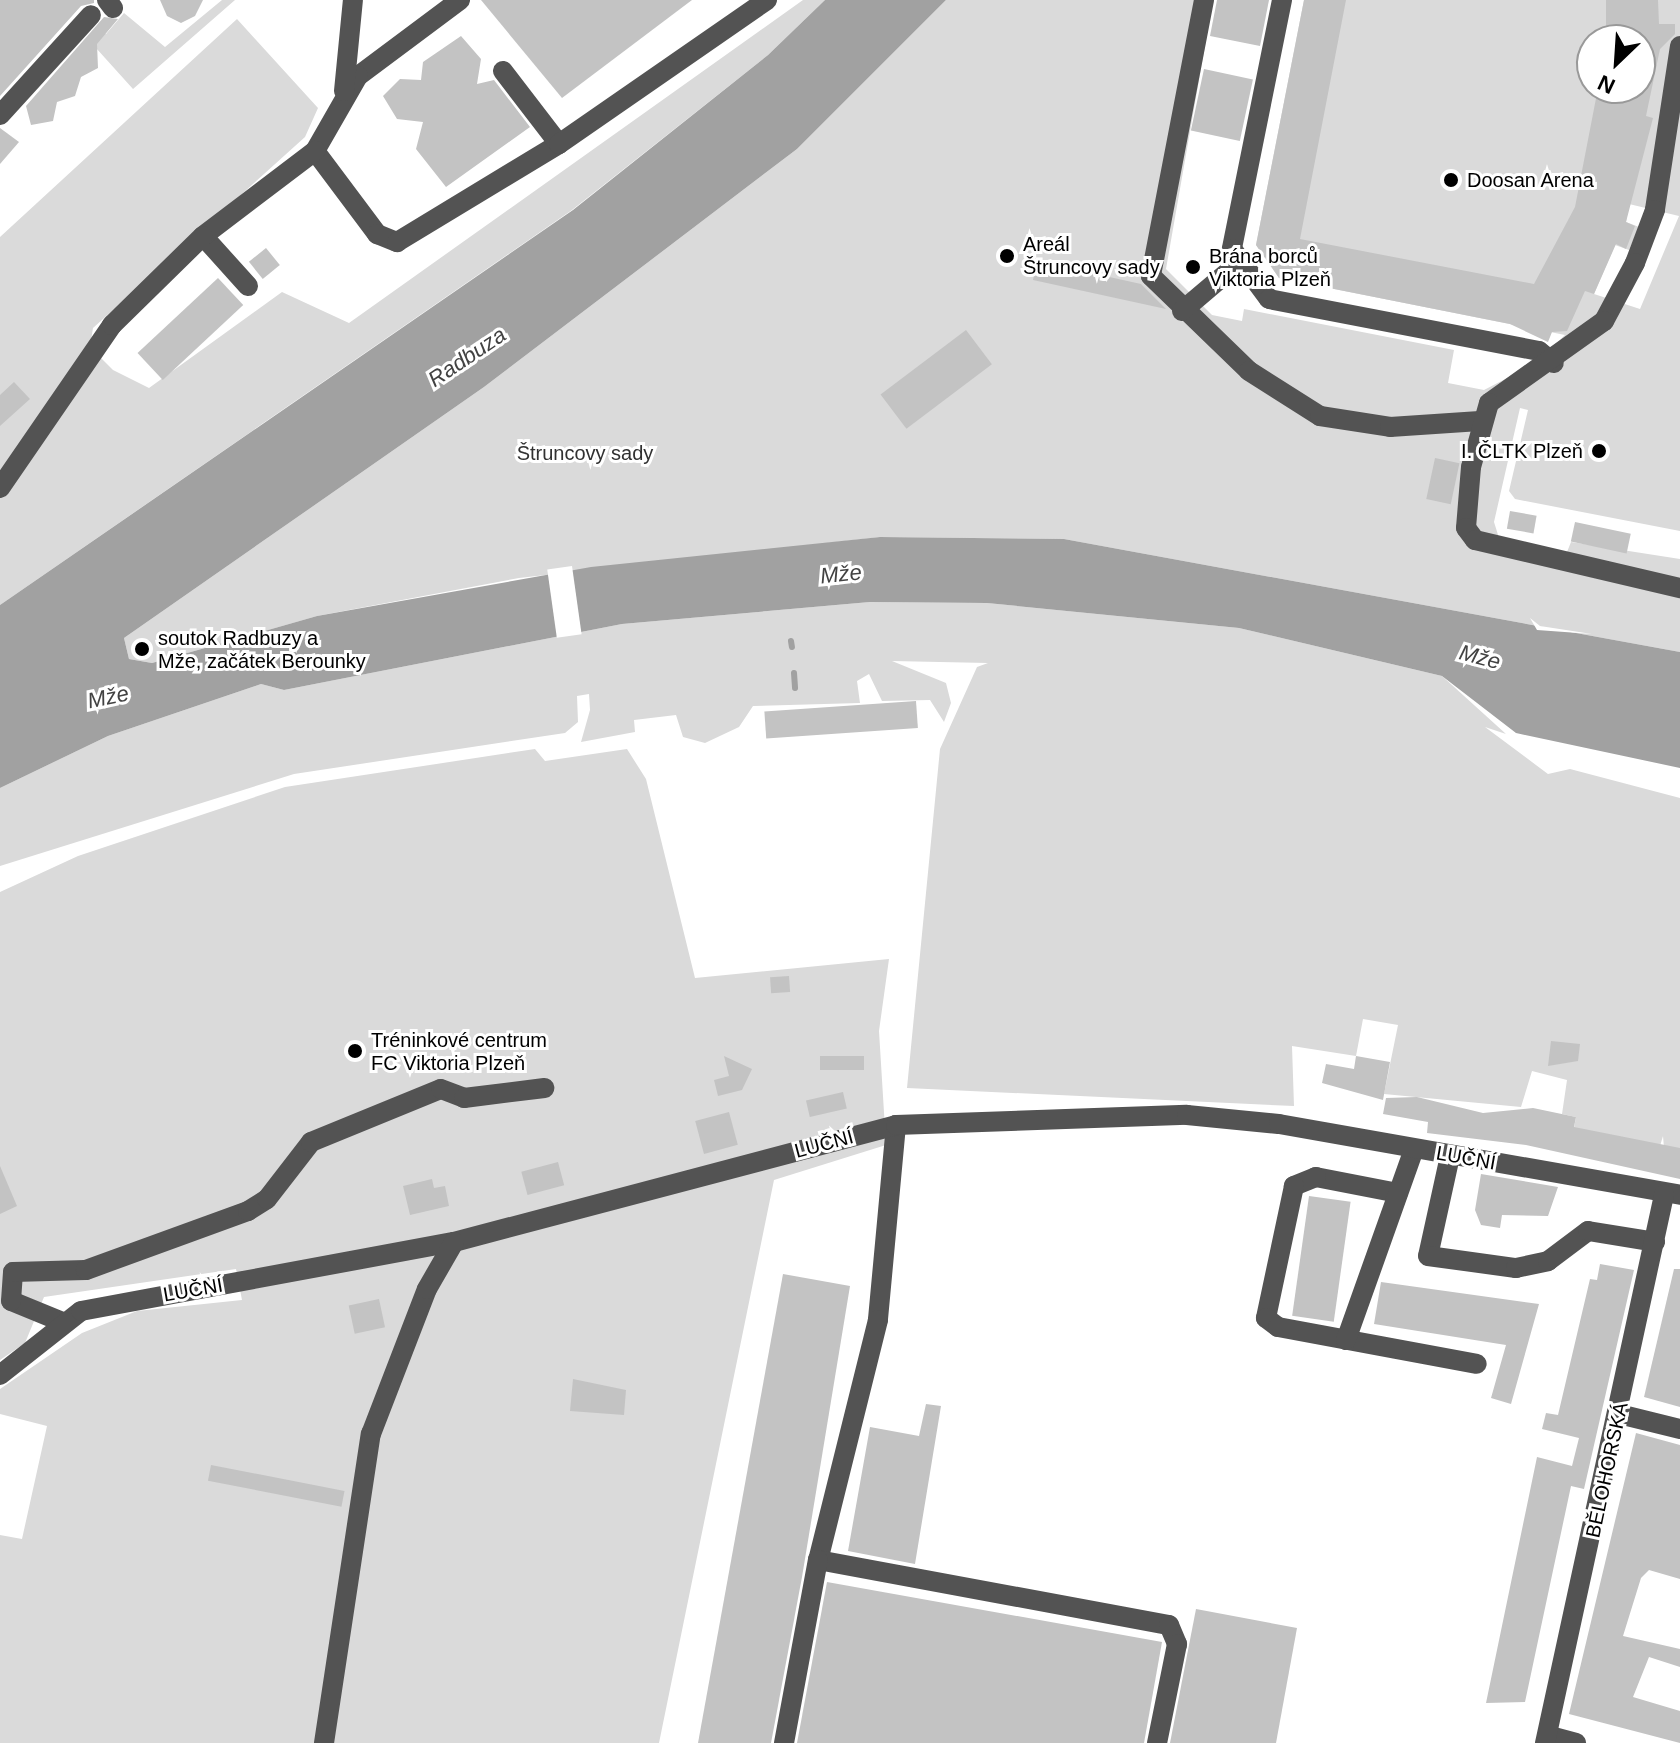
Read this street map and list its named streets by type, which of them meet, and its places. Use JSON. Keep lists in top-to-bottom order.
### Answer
{
  "streets": {
    "street": ["LUČNÍ", "BĚLOHORSKÁ"]
  },
  "crossings": [
    ["LUČNÍ", "BĚLOHORSKÁ"]
  ],
  "water": ["Radbuza", "Mže"],
  "parks": ["Štruncovy sady"],
  "places": [
    "Doosan Arena",
    "Areál Štruncovy sady",
    "Brána borců Viktoria Plzeň",
    "I. ČLTK Plzeň",
    "soutok Radbuzy a Mže, začátek Berounky",
    "Tréninkové centrum FC Viktoria Plzeň"
  ],
  "north": "bottom left"
}
